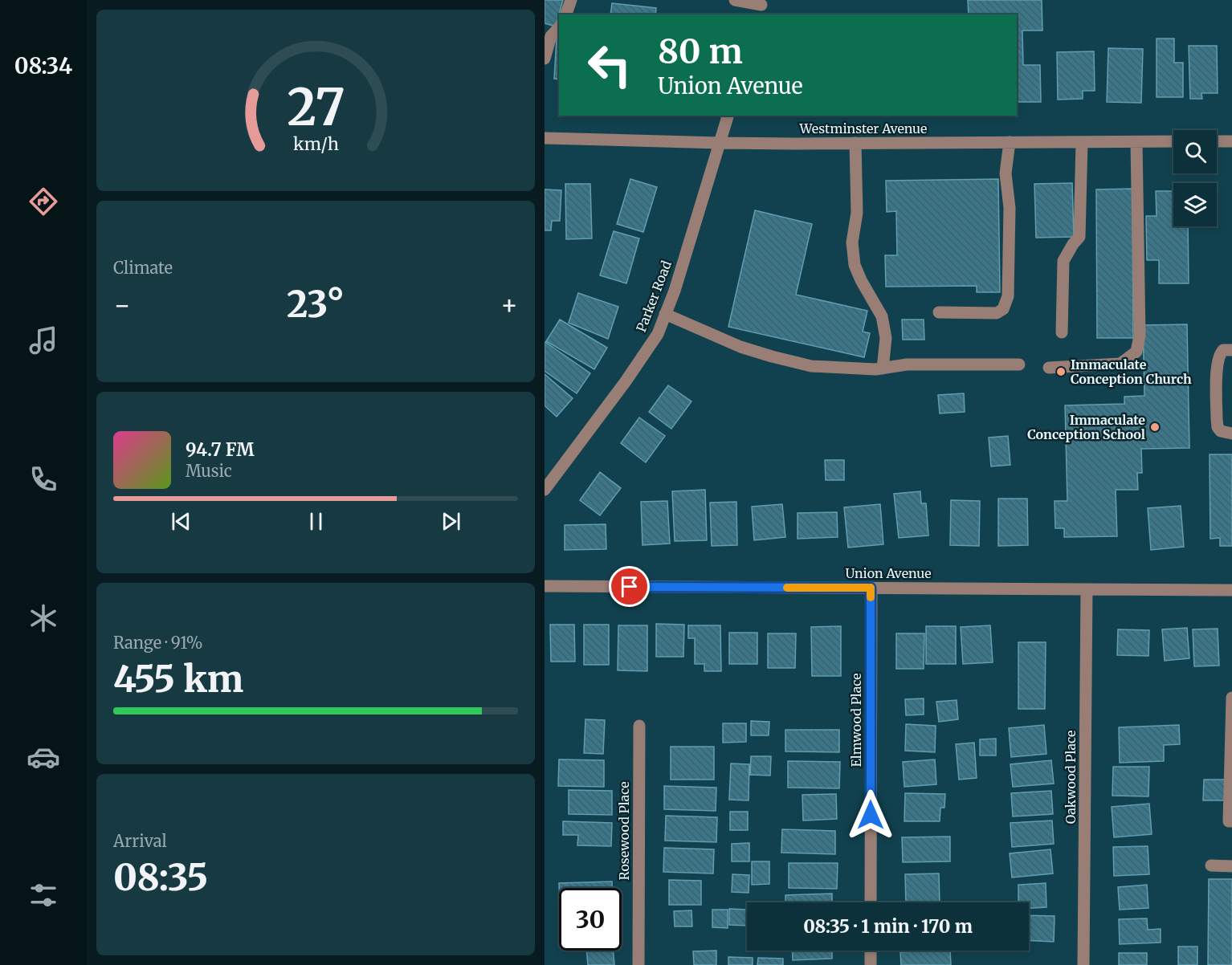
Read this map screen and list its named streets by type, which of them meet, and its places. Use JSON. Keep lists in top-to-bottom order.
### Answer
{
  "streets": {
    "street": [
      "Westminster Avenue",
      "Parker Road",
      "Union Avenue",
      "Elmwood Place",
      "Oakwood Place",
      "Rosewood Place"
    ]
  },
  "crossings": [
    ["Westminster Avenue", "Parker Road"],
    ["Union Avenue", "Elmwood Place"],
    ["Union Avenue", "Oakwood Place"]
  ],
  "places": ["Immaculate Conception Church", "Immaculate Conception School"],
  "page": {
    "tabs": "08:34",
    "turn": ["80 m", "Union Avenue"],
    "tile": [
      "Climate",
      ["Range · 91%", "455 km"],
      ["Arrival", "08:35"]
    ],
    "heat": ["−", "23°", "+"],
    "song": ["94.7 FM", "Music"],
    "limit": "30",
    "trip": "08:35 · 1 min · 170 m",
    "gauge": ["27", "km/h"]
  }
}
